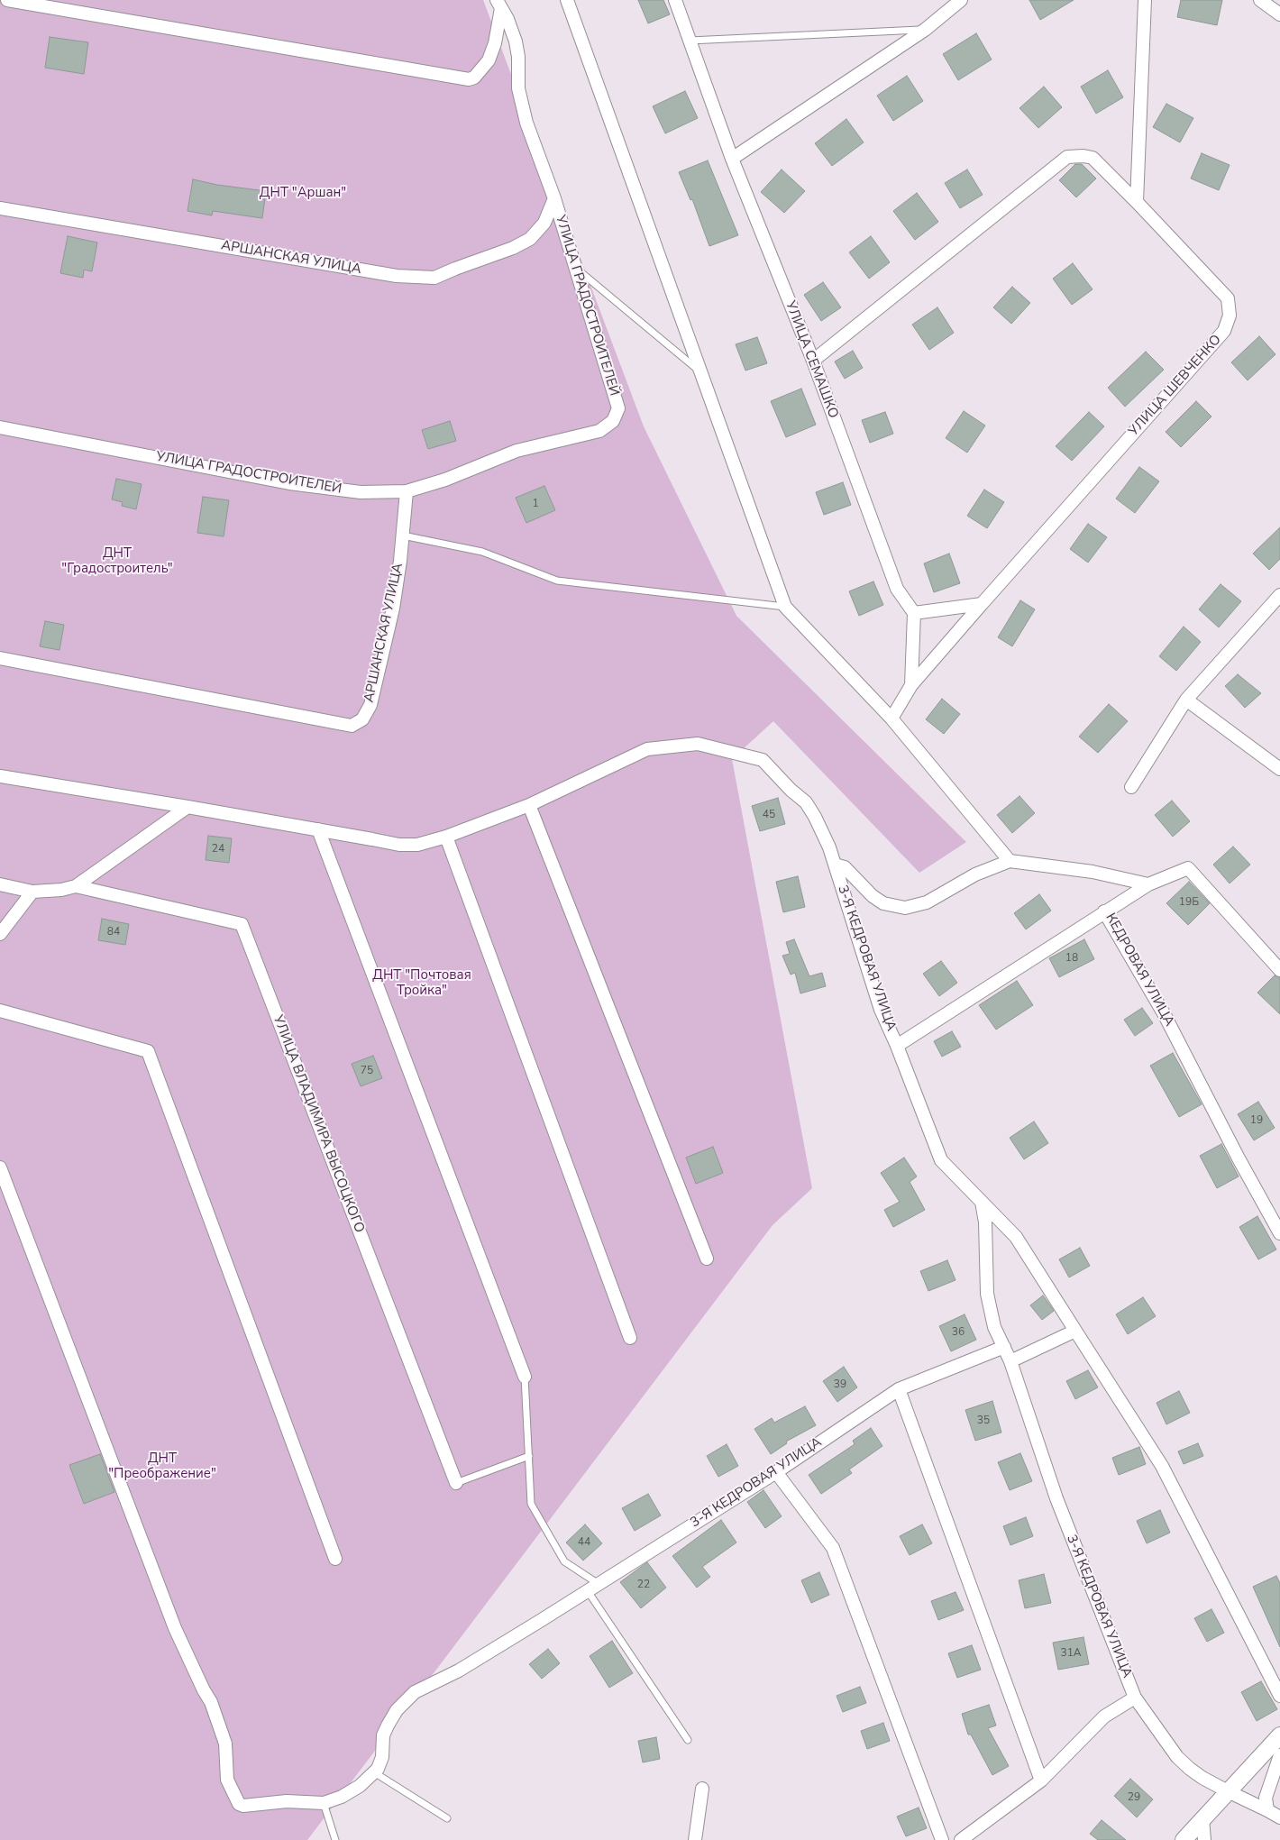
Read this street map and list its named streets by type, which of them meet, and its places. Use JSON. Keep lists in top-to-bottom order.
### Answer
{
  "streets": {
    "street": [
      "АРШАНСКАЯ УЛИЦА",
      "УЛИЦА ГРАДОСТРОИТЕЛЕЙ",
      "УЛИЦА СЕМАШКО",
      "УЛИЦА ШЕВЧЕНКО",
      "3-Я КЕДРОВАЯ УЛИЦА",
      "КЕДРОВАЯ УЛИЦА",
      "УЛИЦА ВЛАДИМИРА ВЫСОЦКОГО"
    ]
  },
  "crossings": [
    ["АРШАНСКАЯ УЛИЦА", "УЛИЦА ГРАДОСТРОИТЕЛЕЙ"],
    ["УЛИЦА СЕМАШКО", "УЛИЦА ШЕВЧЕНКО"]
  ],
  "parks": [
    "ДНТ \"Аршан\"",
    "ДНТ \"Градостроитель\"",
    "ДНТ \"Почтовая Тройка\"",
    "ДНТ \"Преображение\""
  ],
  "house_numbers": [
    "1",
    "45",
    "24",
    "19Б",
    "84",
    "18",
    "75",
    "19",
    "36",
    "39",
    "35",
    "44",
    "22",
    "31А",
    "29"
  ]
}
